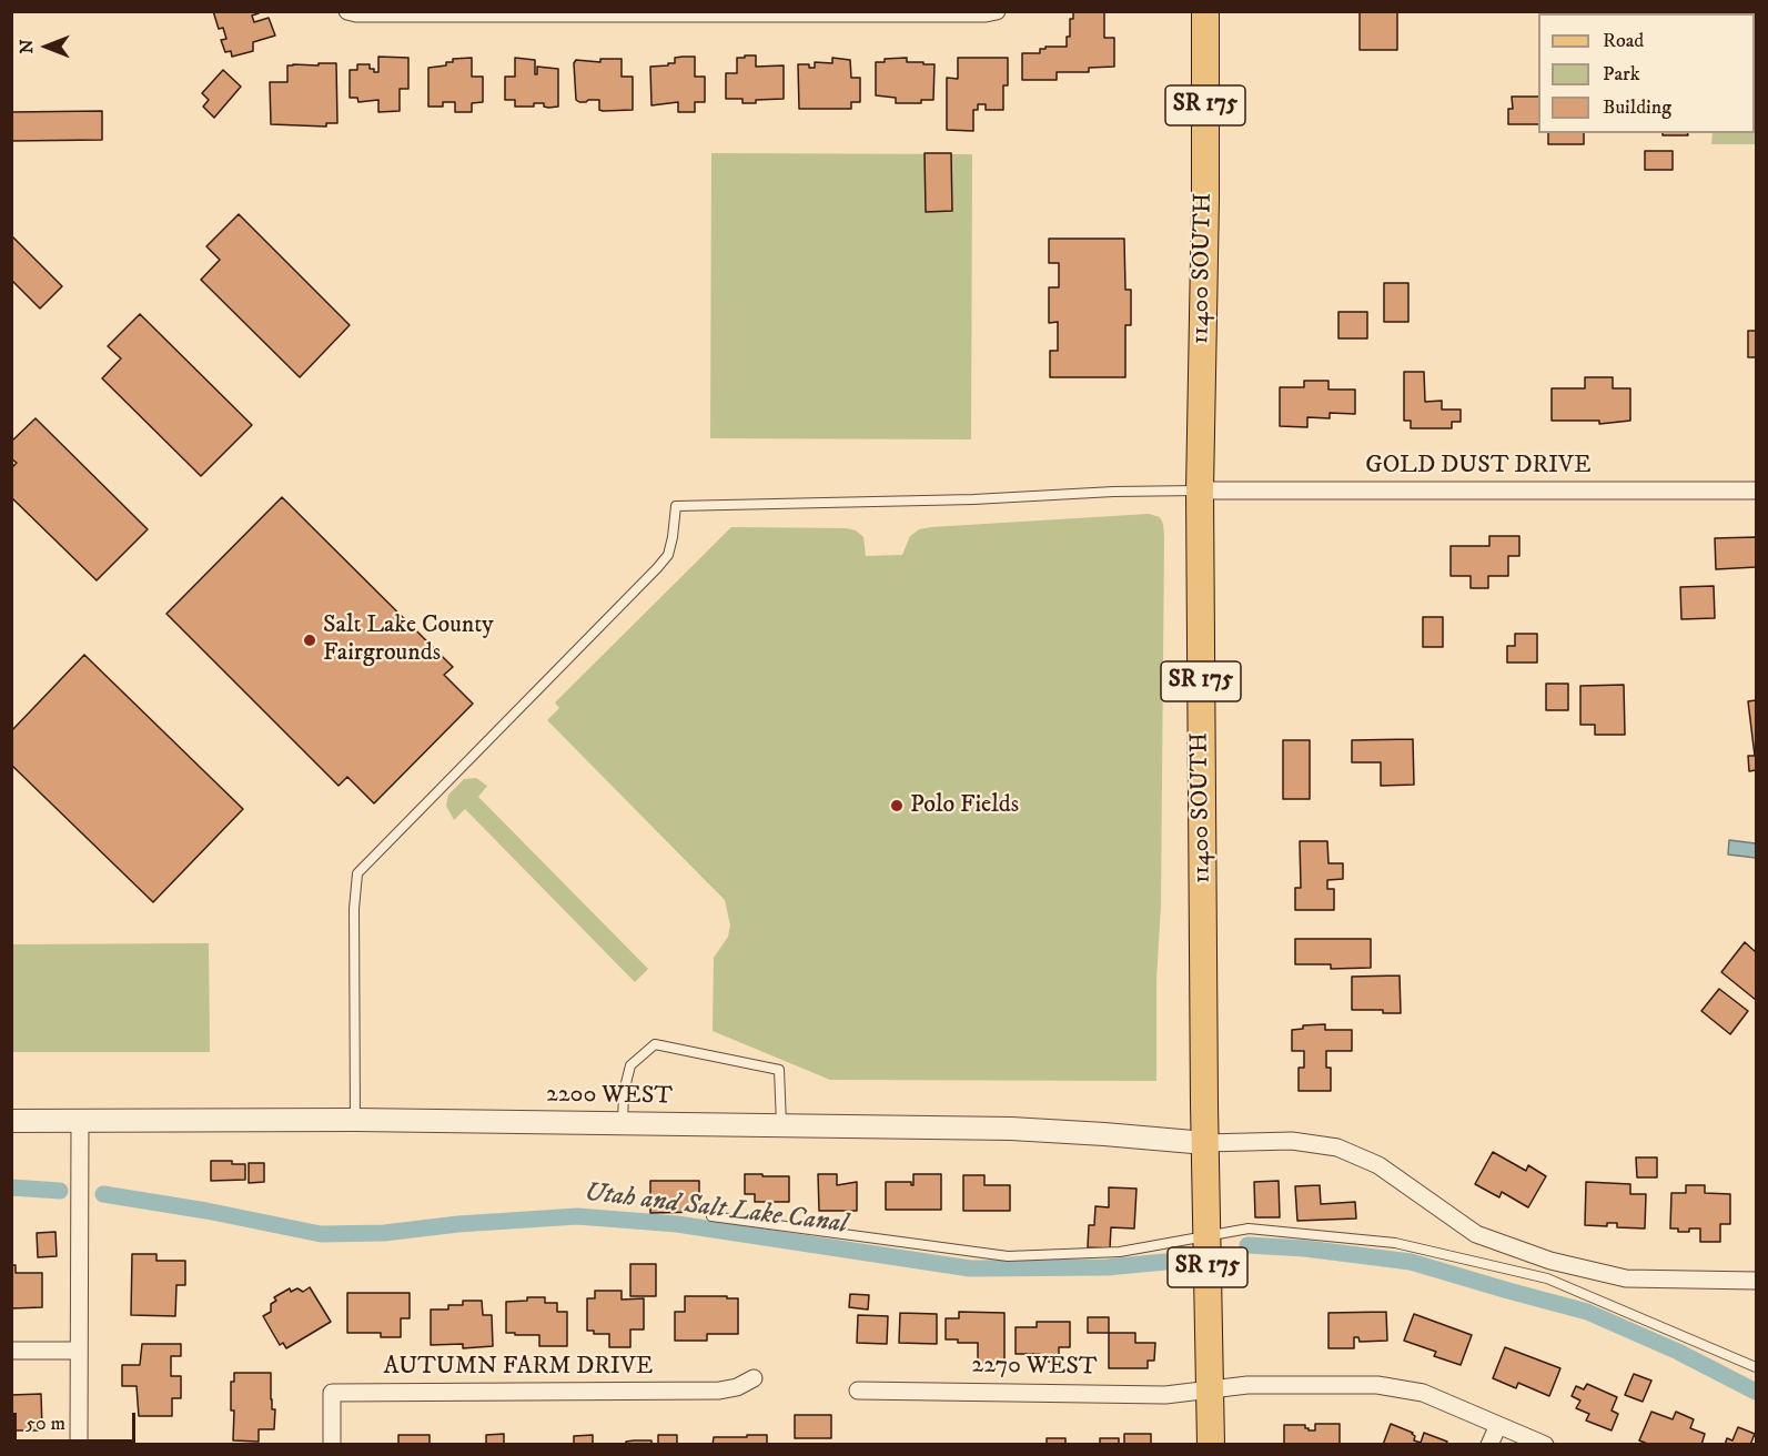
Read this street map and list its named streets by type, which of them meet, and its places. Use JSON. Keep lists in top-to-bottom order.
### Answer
{
  "streets": {
    "main road": ["SR 175", "11400 SOUTH"],
    "street": [
      "GOLD DUST DRIVE",
      "2200 WEST",
      "AUTUMN FARM DRIVE",
      "2270 WEST"
    ]
  },
  "crossings": [
    ["11400 SOUTH", "GOLD DUST DRIVE"],
    ["11400 SOUTH", "2200 WEST"],
    ["11400 SOUTH", "2270 WEST"]
  ],
  "water": ["Utah and Salt Lake Canal"],
  "places": ["Salt Lake County Fairgrounds", "Polo Fields"],
  "legend": ["Road", "Park", "Building"],
  "scale_bar": "50 m",
  "north": "left"
}
